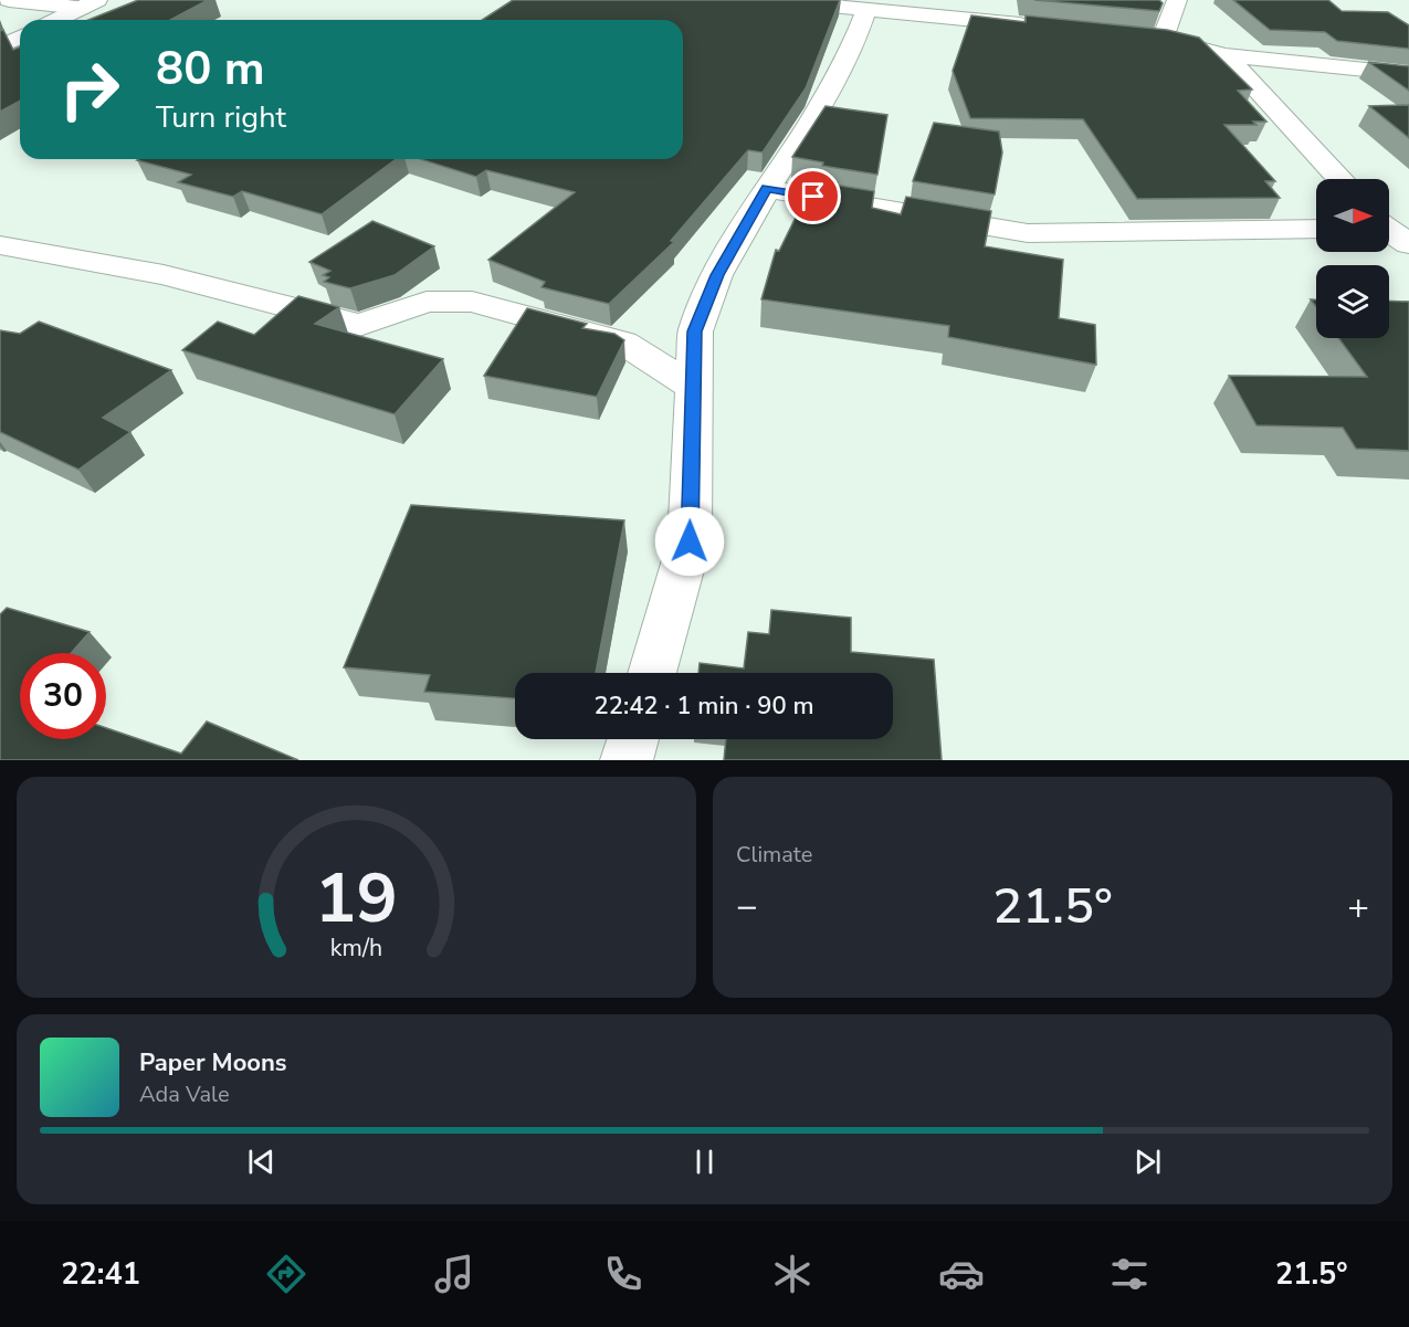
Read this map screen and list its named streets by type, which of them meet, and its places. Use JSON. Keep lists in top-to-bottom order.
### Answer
{
  "north": "right",
  "page": {
    "turn": ["80 m", "Turn right"],
    "limit": "30",
    "trip": "22:42 · 1 min · 90 m",
    "tile": "Climate",
    "heat": ["−", "21.5°", "+"],
    "song": ["Paper Moons", "Ada Vale"],
    "tabs": ["22:41", "21.5°"],
    "gauge": ["19", "km/h"]
  }
}
